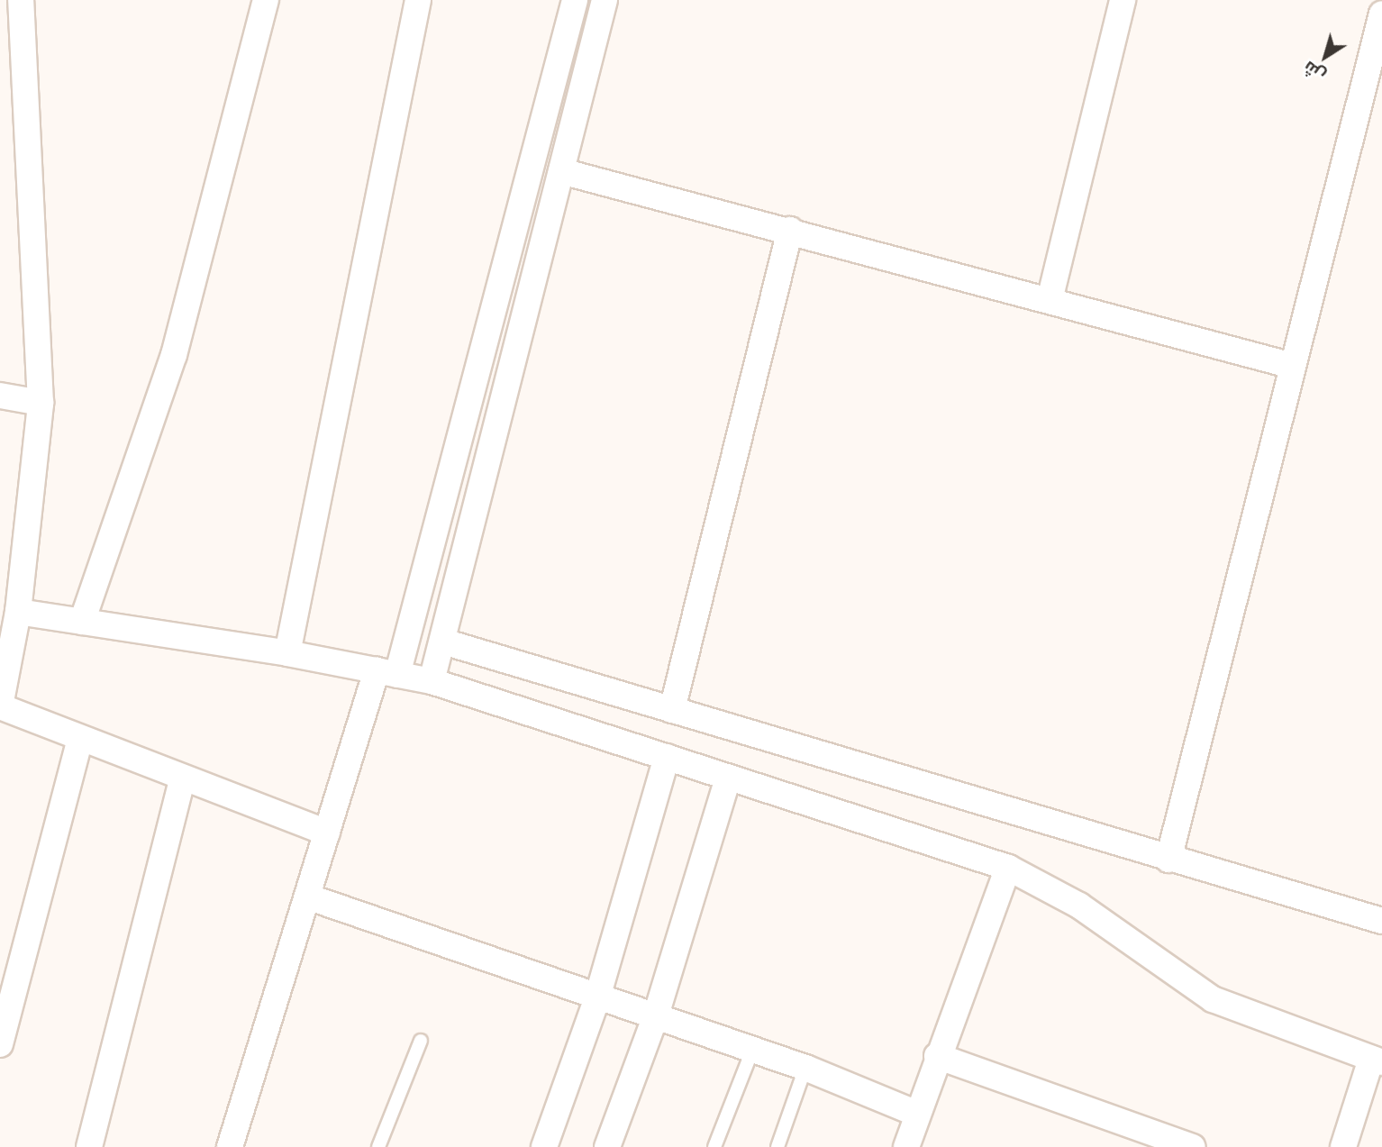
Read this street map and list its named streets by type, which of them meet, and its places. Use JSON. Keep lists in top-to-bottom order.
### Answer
{
  "north": "bottom left"
}
